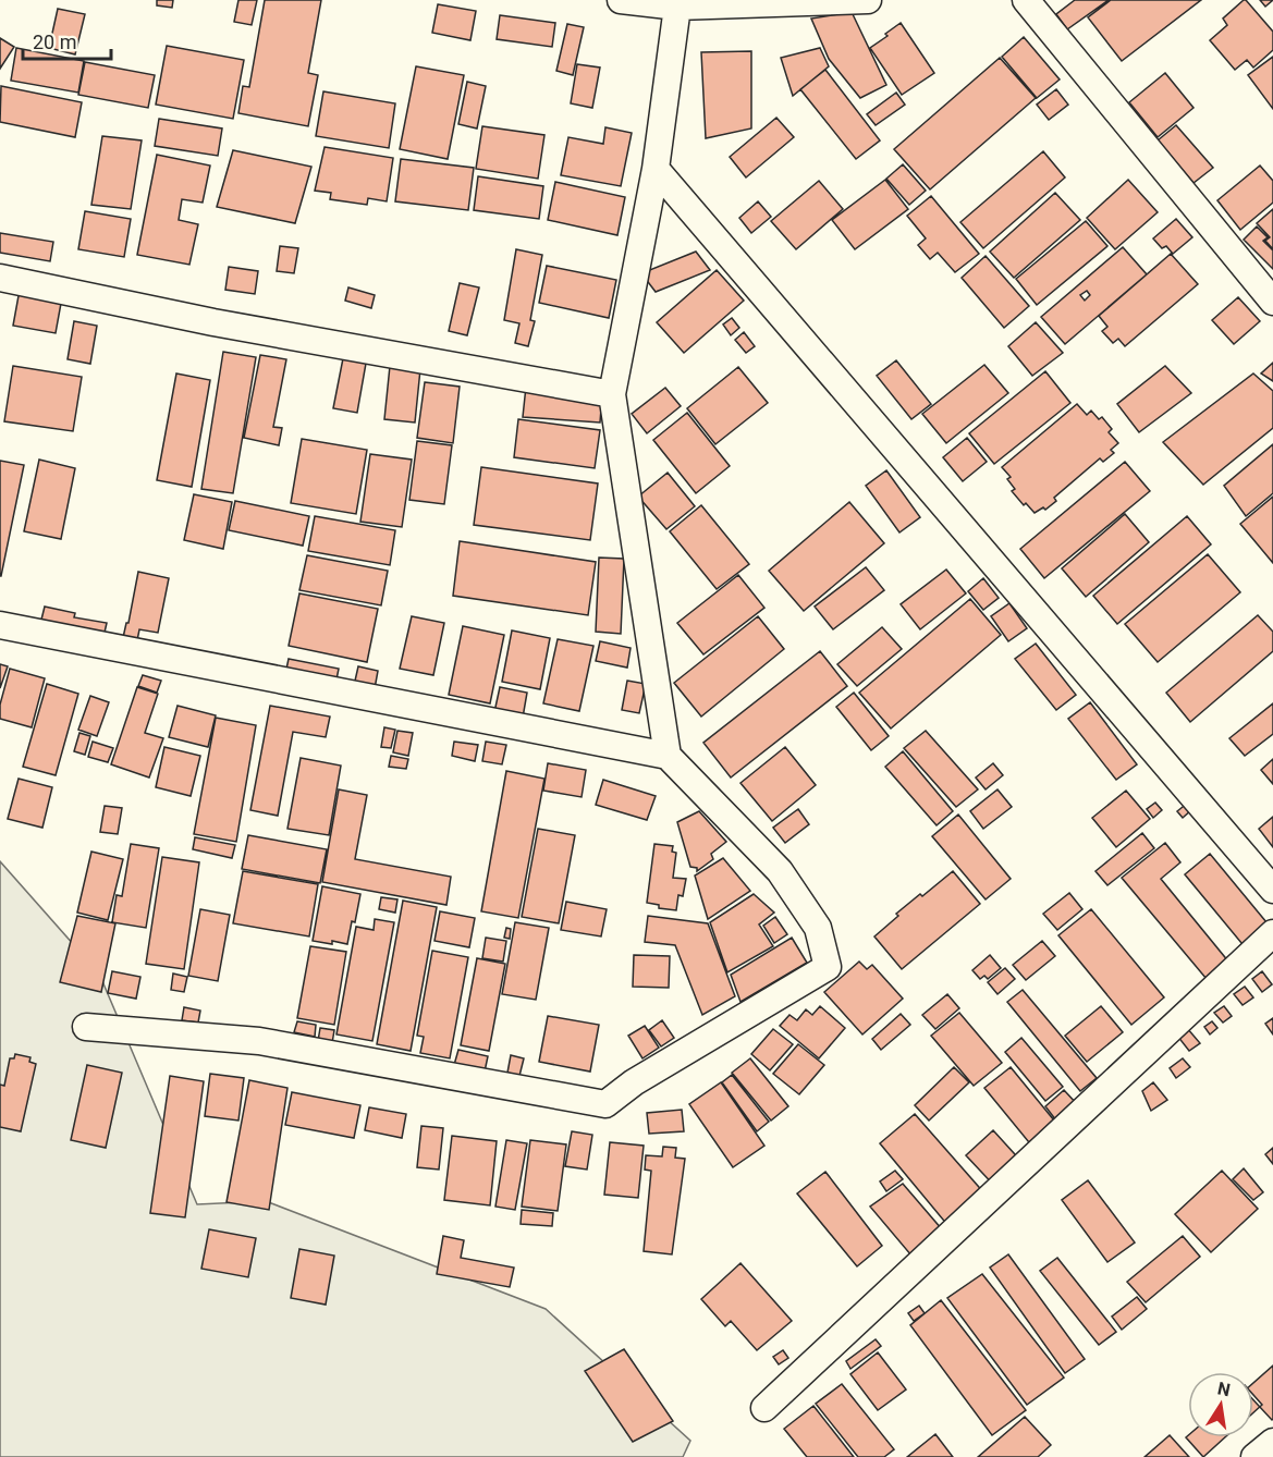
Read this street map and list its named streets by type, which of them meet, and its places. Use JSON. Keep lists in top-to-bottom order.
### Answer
{
  "scale_bar": "20 m",
  "north": "top"
}
